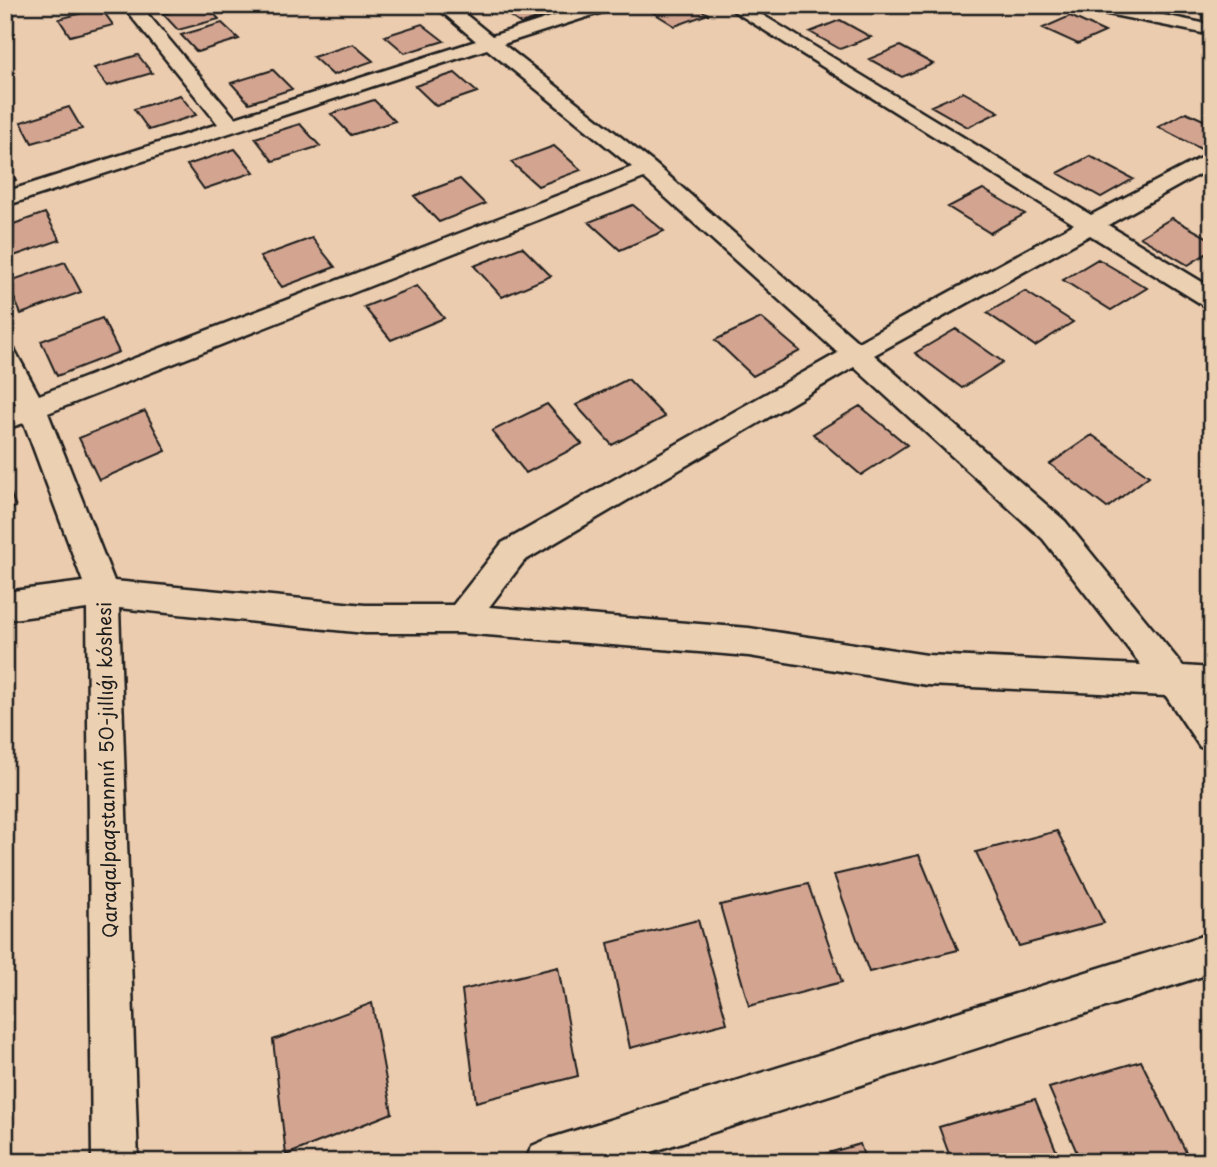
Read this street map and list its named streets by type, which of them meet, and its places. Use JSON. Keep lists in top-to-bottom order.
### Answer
{
  "streets": {
    "street": ["Qaraqalpaqstannıń 50-jıllıǵı kóshesi"]
  }
}
